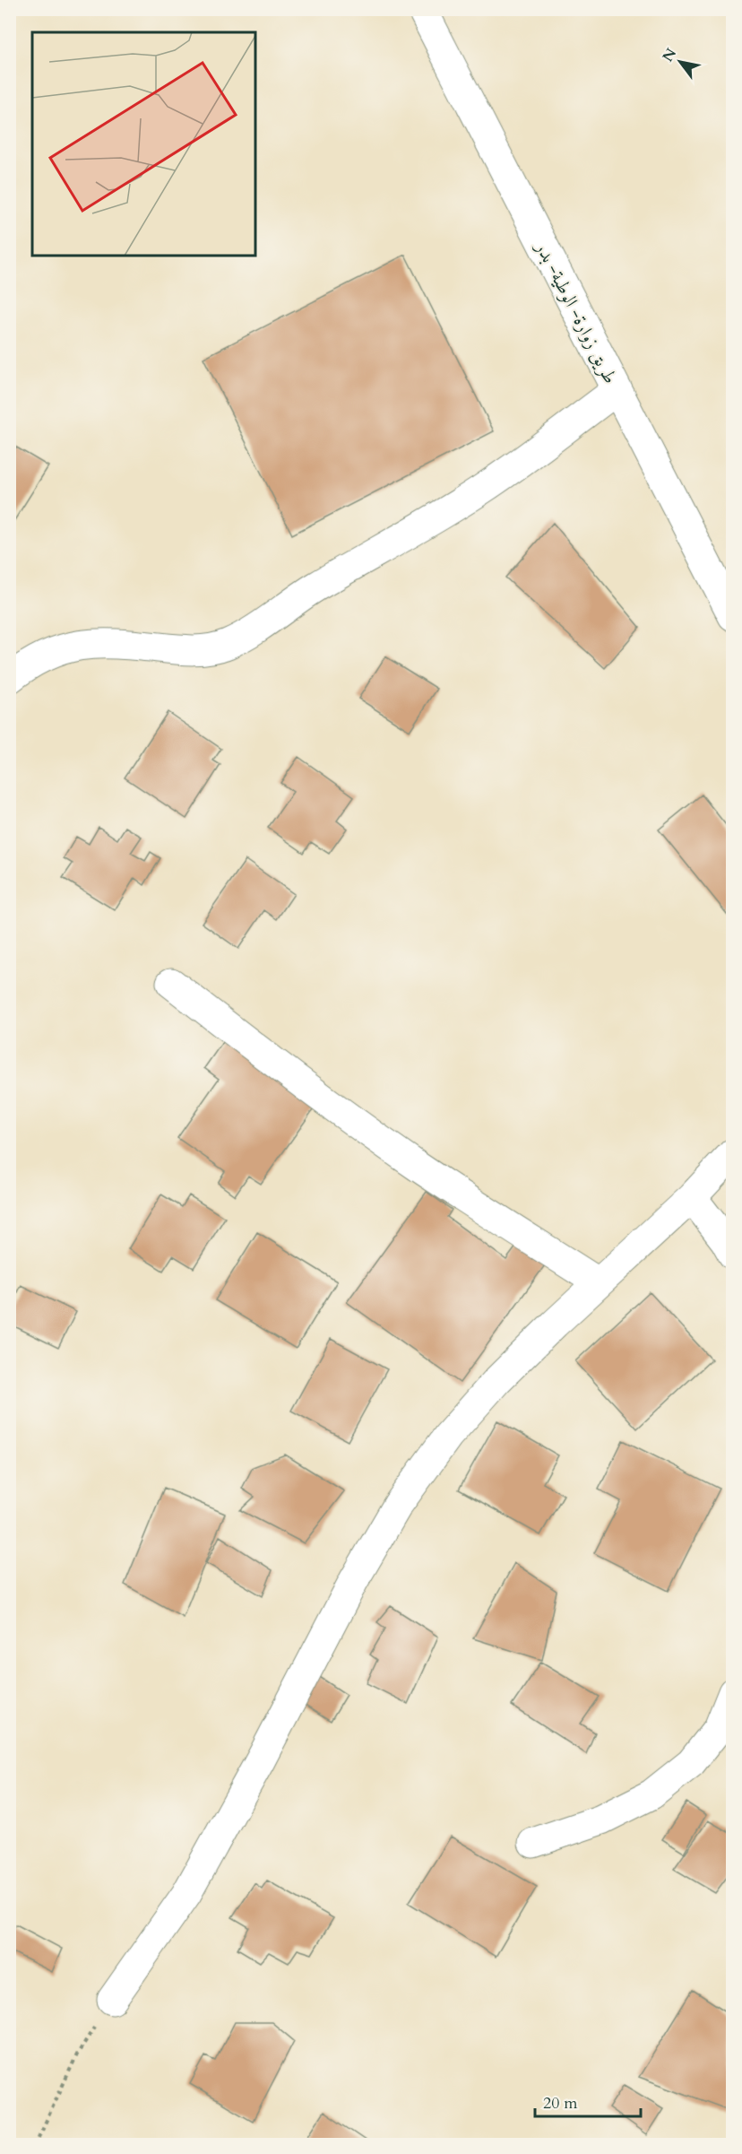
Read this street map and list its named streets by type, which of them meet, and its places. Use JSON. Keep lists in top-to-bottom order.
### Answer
{
  "streets": {
    "main road": ["طريق زوارة- الوطية- بدر"]
  },
  "scale_bar": "20 m",
  "north": "top left"
}
